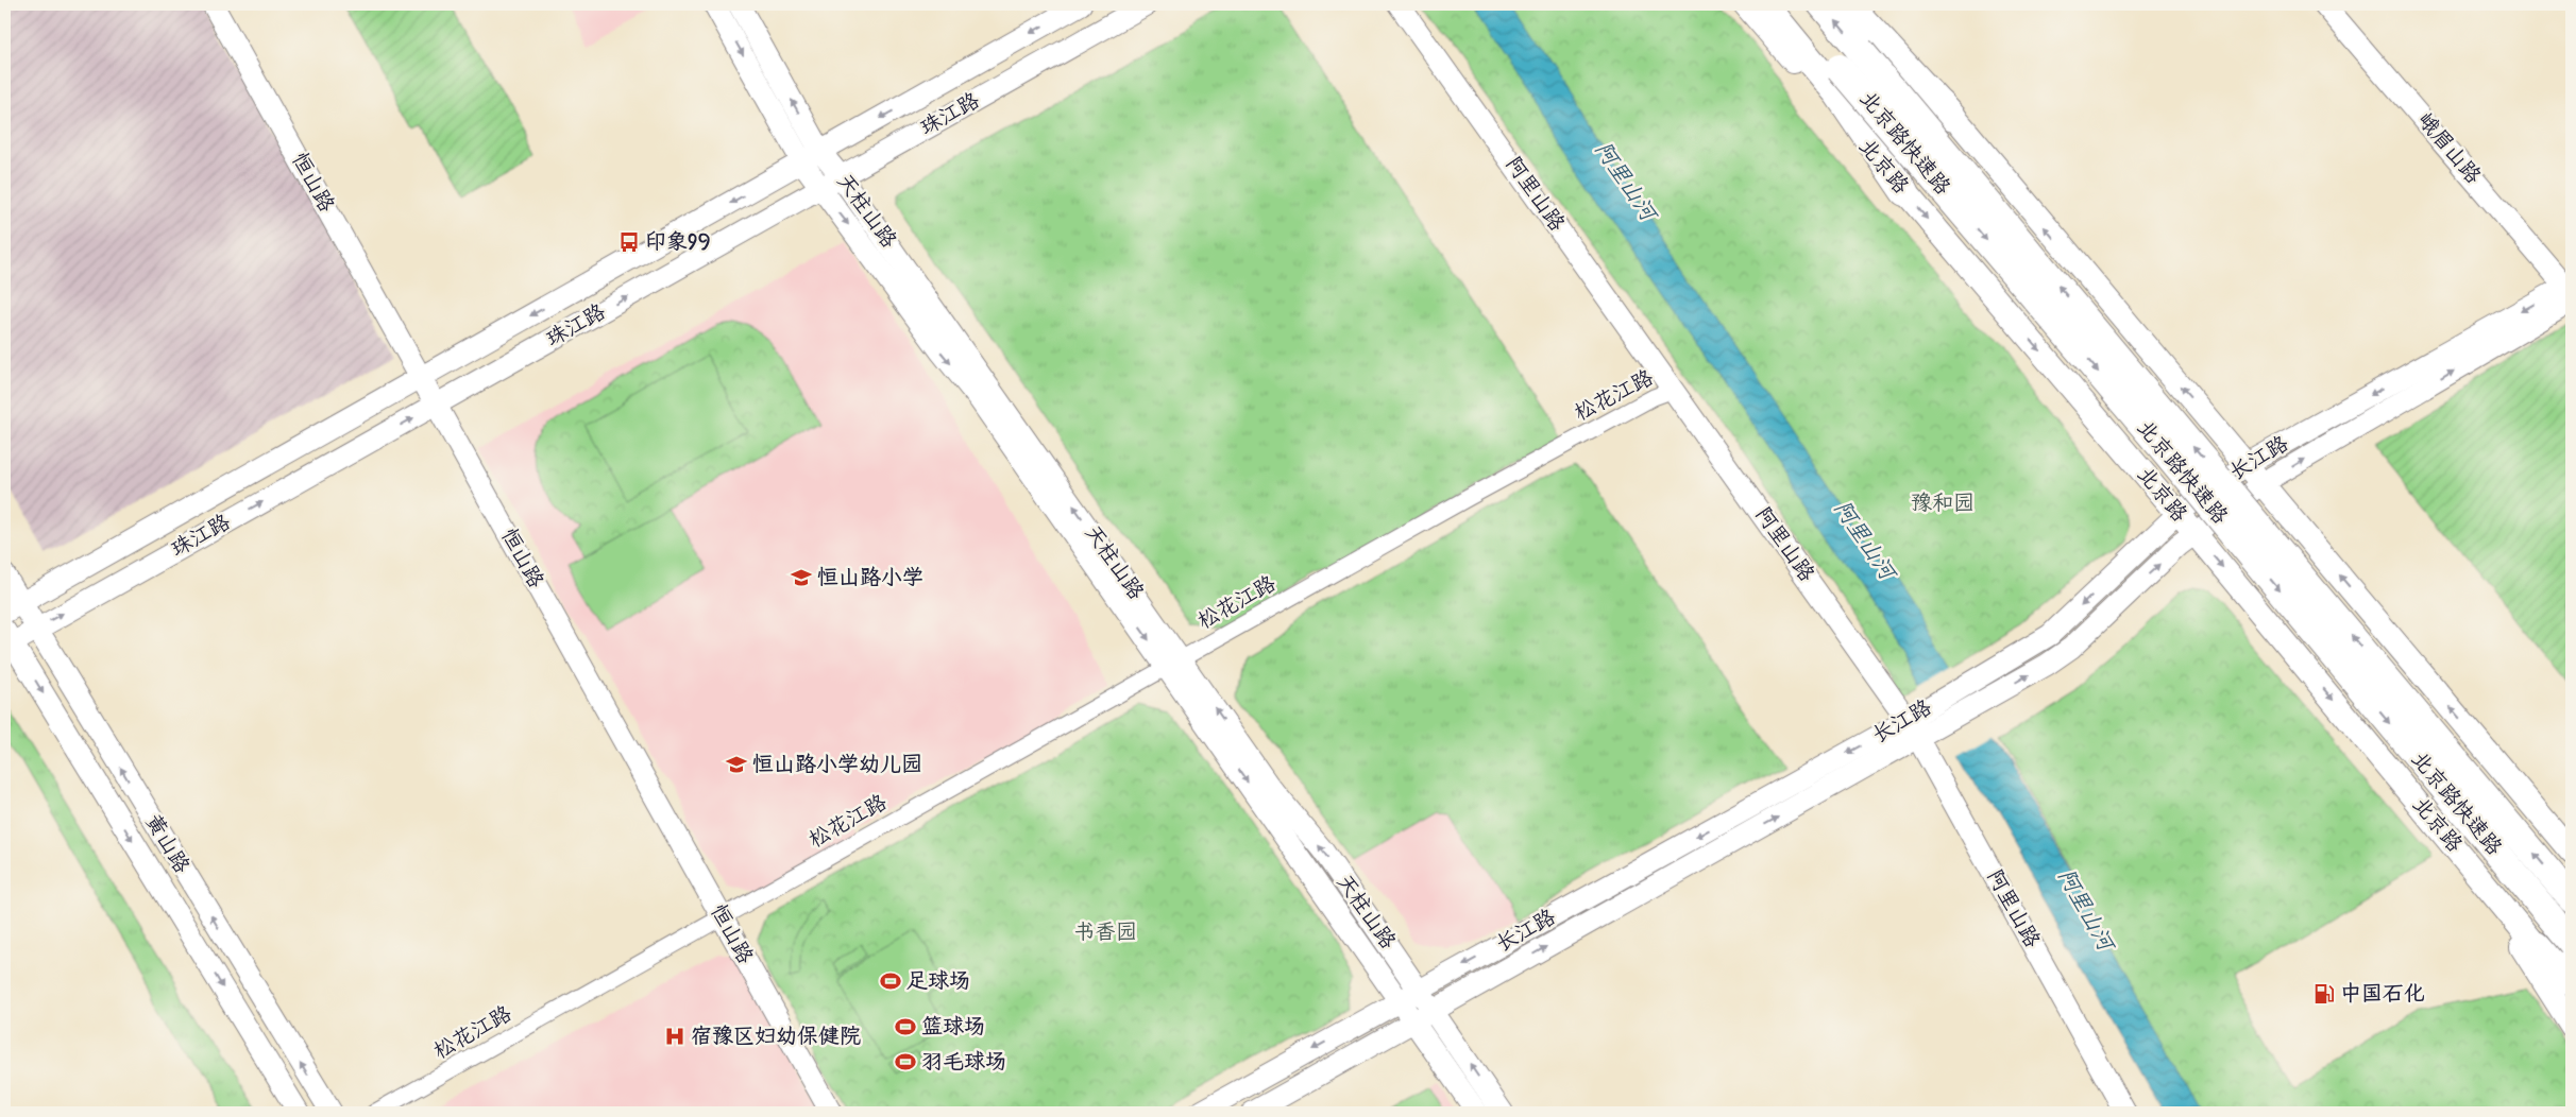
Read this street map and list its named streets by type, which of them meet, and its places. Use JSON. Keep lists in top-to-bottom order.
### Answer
{
  "streets": {
    "highway": ["北京路快速路"],
    "main road": ["北京路"],
    "street": [
      "珠江路",
      "峨眉山路",
      "恒山路",
      "阿里山路",
      "天柱山路",
      "松花江路",
      "长江路",
      "黄山路"
    ]
  },
  "crossings": [
    ["珠江路", "恒山路"],
    ["珠江路", "天柱山路"],
    ["珠江路", "黄山路"],
    ["峨眉山路", "长江路"],
    ["北京路", "长江路"],
    ["恒山路", "松花江路"],
    ["阿里山路", "松花江路"],
    ["阿里山路", "长江路"],
    ["天柱山路", "松花江路"],
    ["天柱山路", "长江路"]
  ],
  "water": ["阿里山河"],
  "parks": ["豫和园", "书香园"],
  "places": {
    "bus stop": ["印象99"],
    "school or university": ["恒山路小学", "恒山路小学幼儿园"],
    "sports": ["足球场", "篮球场", "羽毛球场"],
    "fuel station": ["中国石化"],
    "hospital": ["宿豫区妇幼保健院"]
  }
}
